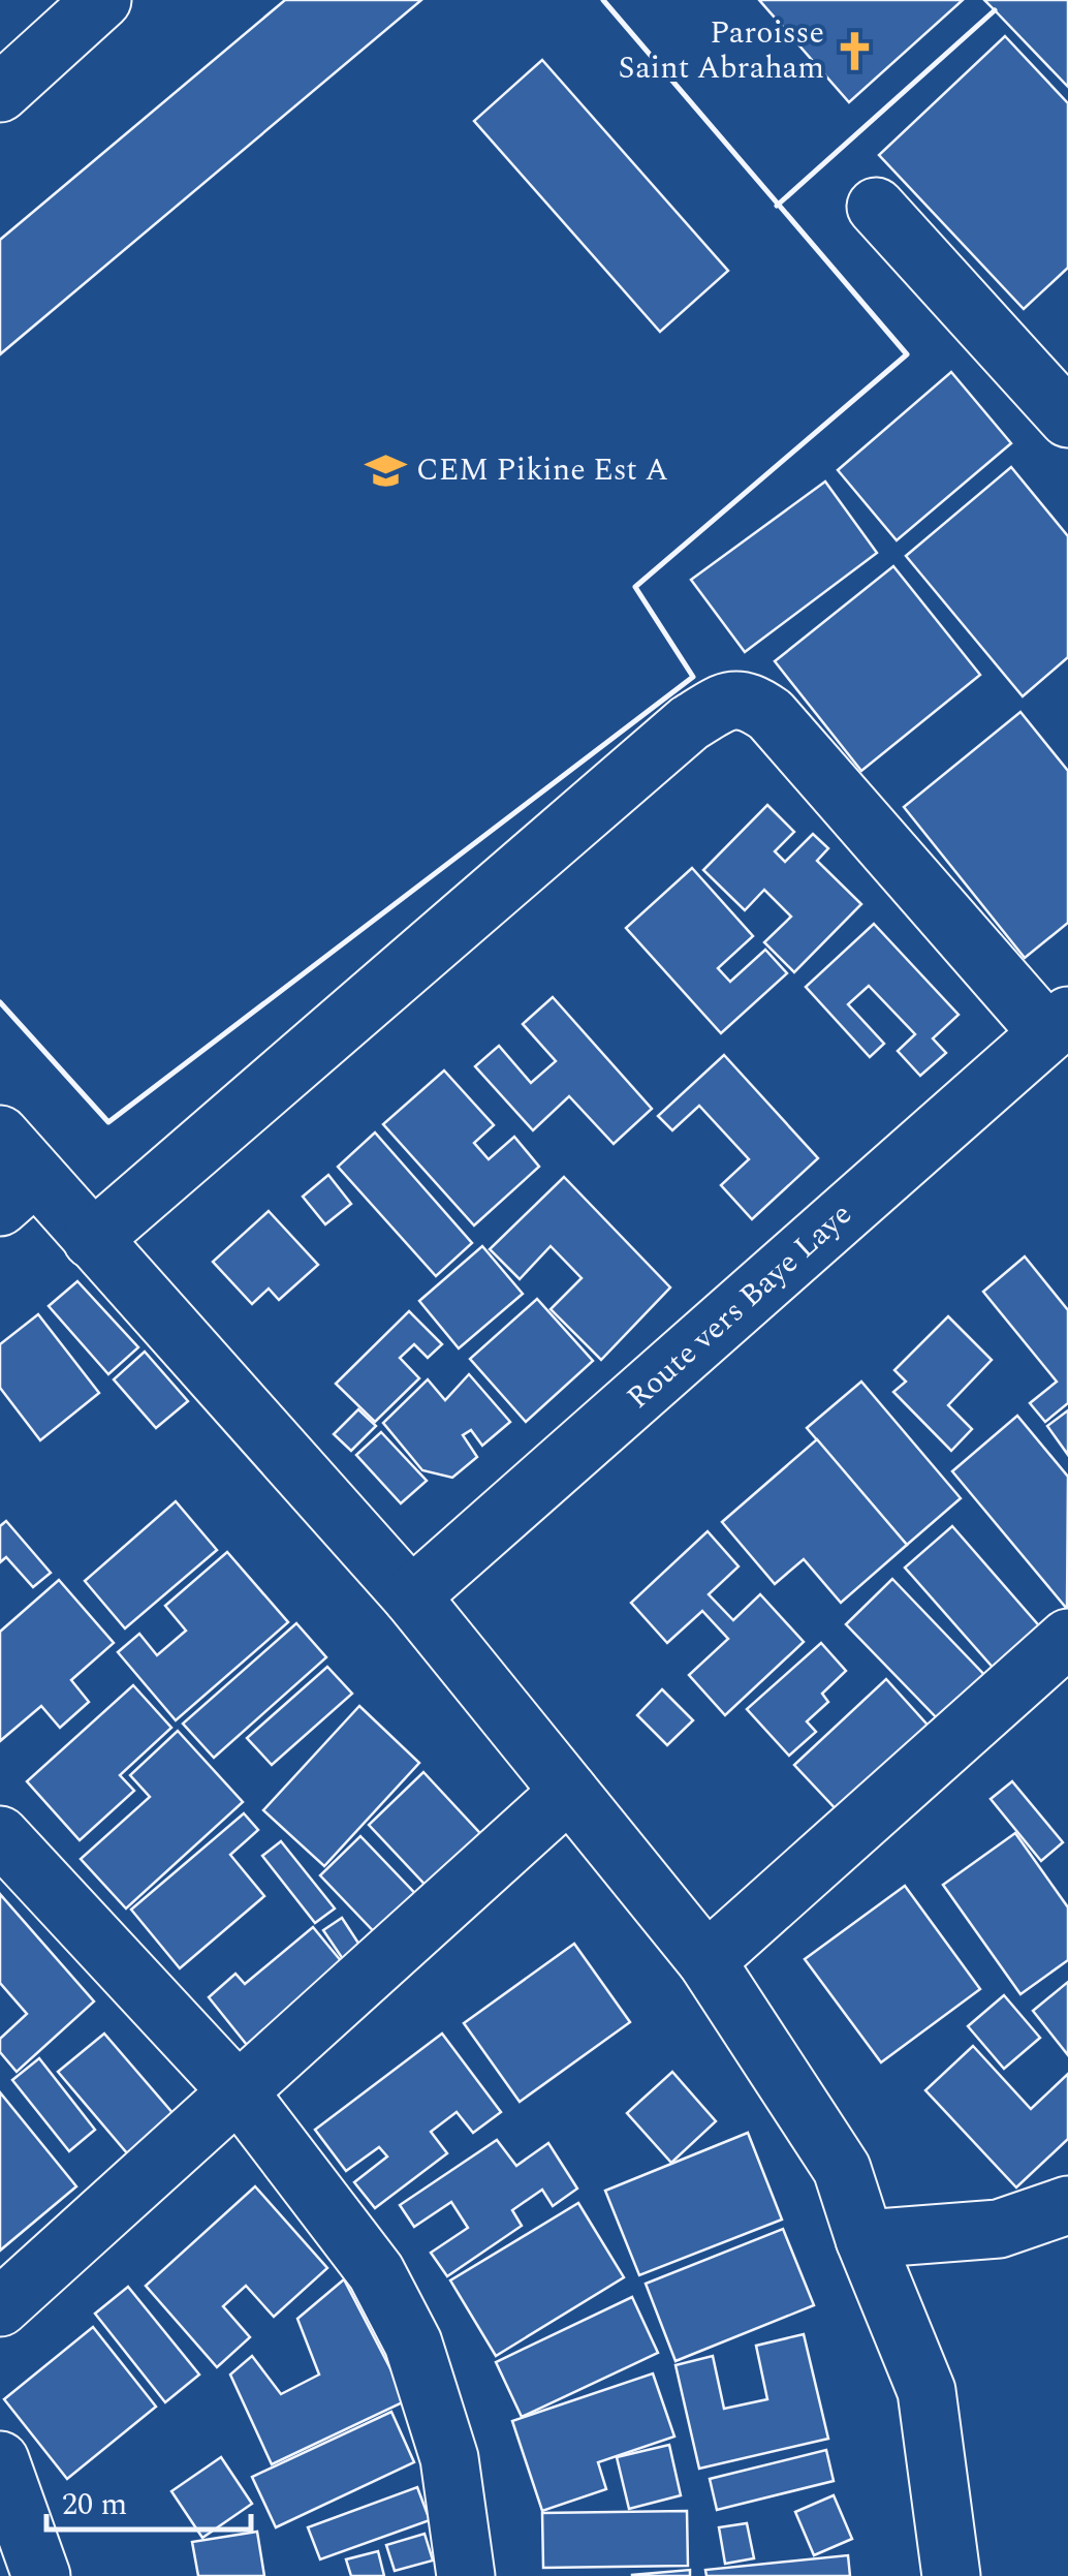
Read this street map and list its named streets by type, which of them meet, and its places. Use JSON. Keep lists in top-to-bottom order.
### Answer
{
  "streets": {
    "street": ["Route vers Baye Laye"]
  },
  "places": {
    "church": ["Paroisse Saint Abraham"],
    "school or university": ["CEM Pikine Est A"]
  },
  "scale_bar": "20 m"
}
